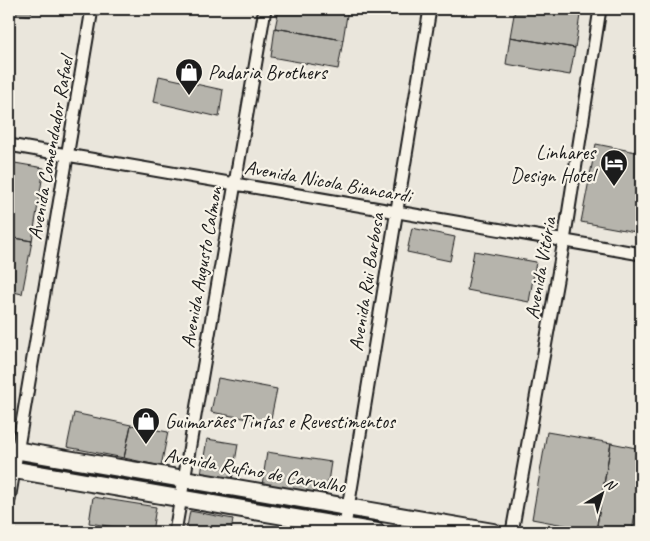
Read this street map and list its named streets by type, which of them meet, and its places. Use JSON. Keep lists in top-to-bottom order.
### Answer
{
  "streets": {
    "street": [
      "Avenida Comendador Rafael",
      "Avenida Nicola Biancardi",
      "Avenida Augusto Calmon",
      "Avenida Vitória",
      "Avenida Rui Barbosa",
      "Avenida Rufino de Carvalho"
    ]
  },
  "crossings": [
    ["Avenida Comendador Rafael", "Avenida Nicola Biancardi"],
    ["Avenida Comendador Rafael", "Avenida Rufino de Carvalho"],
    ["Avenida Nicola Biancardi", "Avenida Augusto Calmon"],
    ["Avenida Nicola Biancardi", "Avenida Vitória"],
    ["Avenida Nicola Biancardi", "Avenida Rui Barbosa"],
    ["Avenida Augusto Calmon", "Avenida Rufino de Carvalho"],
    ["Avenida Rui Barbosa", "Avenida Rufino de Carvalho"]
  ],
  "places": {
    "shop": ["Padaria Brothers", "Guimarães Tintas e Revestimentos"],
    "hotel": ["Linhares Design Hotel"]
  },
  "north": "top right"
}
